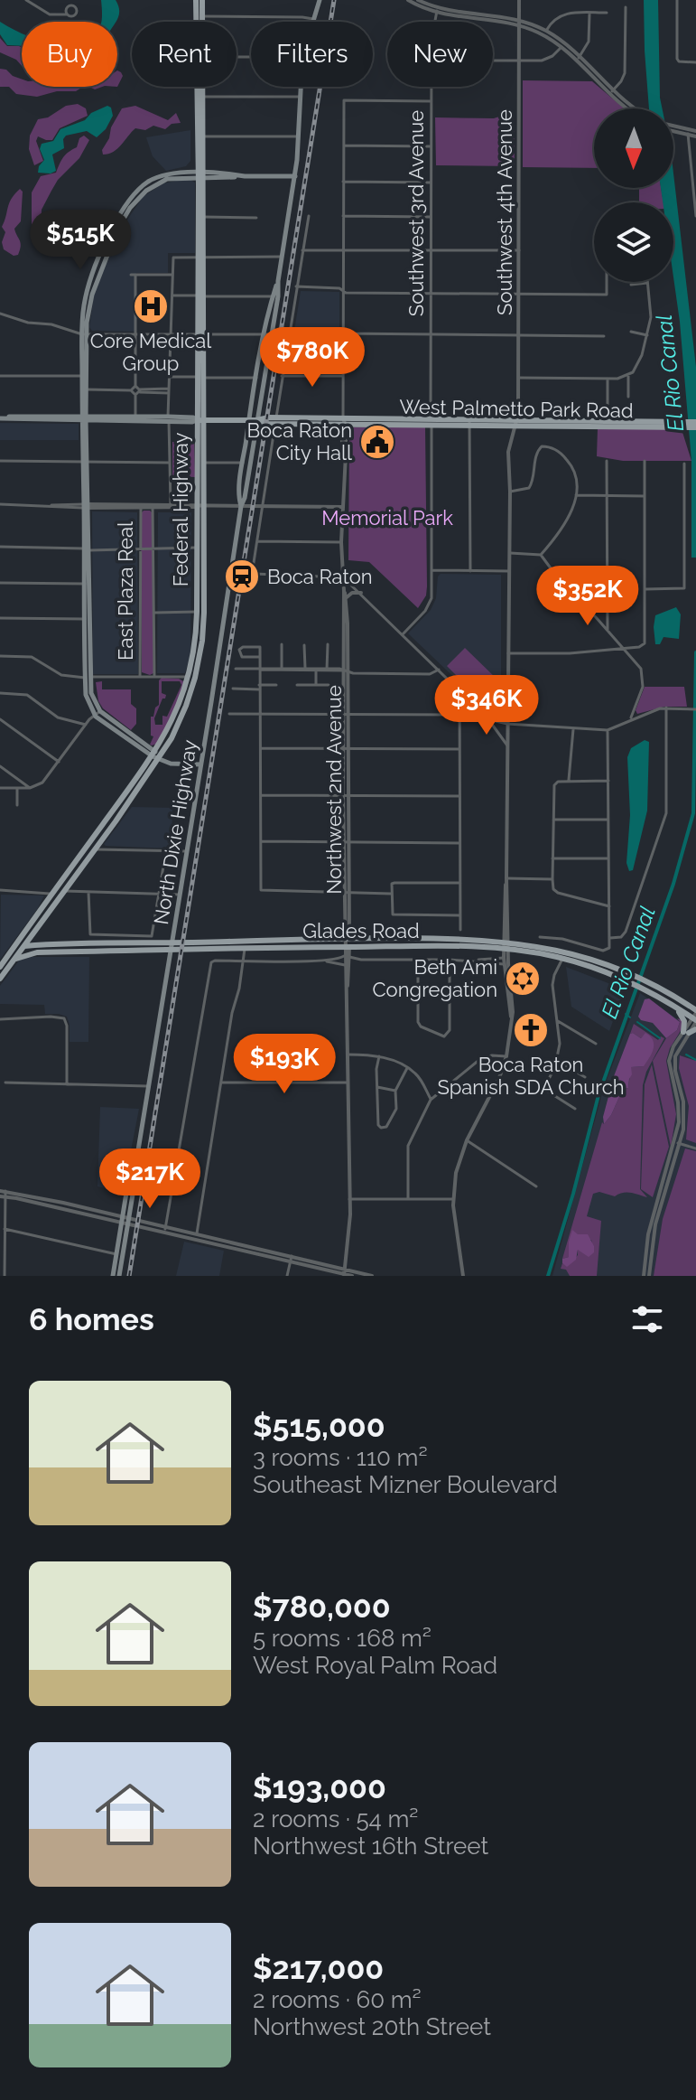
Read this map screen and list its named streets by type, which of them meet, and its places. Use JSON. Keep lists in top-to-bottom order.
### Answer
{
  "streets": {
    "main road": [
      "West Palmetto Park Road",
      "Federal Highway",
      "North Dixie Highway",
      "Glades Road"
    ],
    "street": [
      "Southwest 4th Avenue",
      "Southwest 3rd Avenue",
      "East Plaza Real",
      "Northwest 2nd Avenue"
    ]
  },
  "crossings": [
    ["Southwest 4th Avenue", "West Palmetto Park Road"],
    ["Southwest 3rd Avenue", "West Palmetto Park Road"],
    ["West Palmetto Park Road", "Federal Highway"],
    ["West Palmetto Park Road", "Northwest 2nd Avenue"],
    ["West Palmetto Park Road", "North Dixie Highway"],
    ["Federal Highway", "Glades Road"],
    ["Northwest 2nd Avenue", "Glades Road"],
    ["North Dixie Highway", "Glades Road"]
  ],
  "water": ["El Rio Canal"],
  "parks": ["Memorial Park"],
  "places": {
    "hospital": ["Core Medical Group"],
    "public building": ["Boca Raton City Hall"],
    "station": ["Boca Raton"],
    "synagogue": ["Beth Ami Congregation"],
    "church": ["Boca Raton Spanish SDA Church"]
  },
  "north": "bottom",
  "page": {
    "chip": [
      "Buy",
      "Rent",
      "Filters",
      "New"
    ],
    "price": [
      "$515K",
      "$780K",
      "$352K",
      "$346K",
      "$193K",
      "$217K"
    ],
    "heading": "6 homes",
    "list": [
      {
        "name": "$515,000",
        "note": "3 rooms · 110 m² · Southeast Mizner Boulevard"
      },
      {
        "name": "$780,000",
        "note": "5 rooms · 168 m² · West Royal Palm Road"
      },
      {
        "name": "$193,000",
        "note": "2 rooms · 54 m² · Northwest 16th Street"
      },
      {
        "name": "$217,000",
        "note": "2 rooms · 60 m² · Northwest 20th Street"
      }
    ]
  }
}
